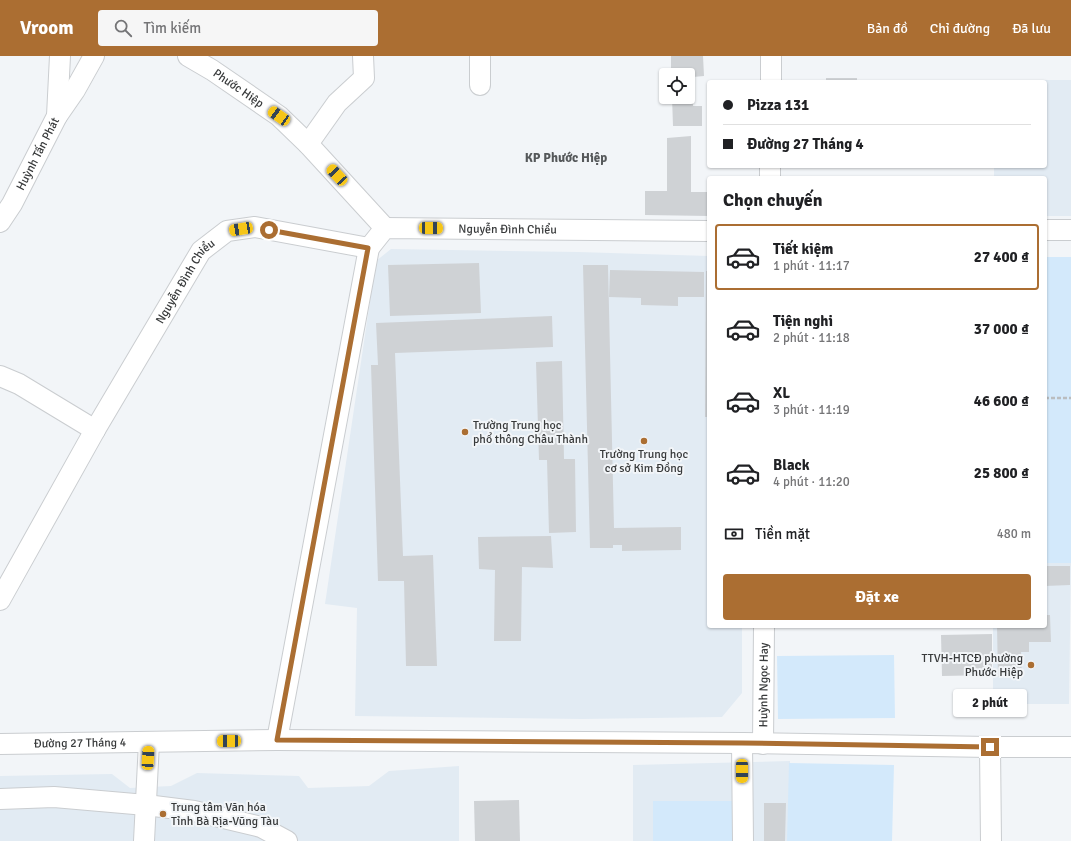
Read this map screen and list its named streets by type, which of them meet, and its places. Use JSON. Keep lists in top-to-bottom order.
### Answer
{
  "streets": {
    "street": [
      "Phước Hiệp",
      "Huỳnh Tấn Phát",
      "Nguyễn Đình Chiểu",
      "Huỳnh Ngọc Hay",
      "Đường 27 Tháng 4"
    ]
  },
  "crossings": [
    ["Phước Hiệp", "Nguyễn Đình Chiểu"],
    ["Huỳnh Ngọc Hay", "Đường 27 Tháng 4"]
  ],
  "districts": ["KP Phước Hiệp"],
  "places": [
    "Trường Trung học phổ thông Châu Thành",
    "Trường Trung học cơ sở Kim Đồng",
    "TTVH-HTCĐ phường Phước Hiệp",
    "Trung tâm Văn hóa Tỉnh Bà Rịa-Vũng Tàu"
  ],
  "page": {
    "header": "Vroom",
    "search": "Tìm kiếm",
    "nav": ["Bản đồ", "Chỉ đường", "Đã lưu"],
    "banner": ["Pizza 131", "Đường 27 Tháng 4"],
    "heading": "Chọn chuyến",
    "list": [
      {
        "name": "Tiết kiệm",
        "note": "1 phút · 11:17",
        "value": "27 400 ₫"
      },
      {
        "name": "Tiện nghi",
        "note": "2 phút · 11:18",
        "value": "37 000 ₫"
      },
      {
        "name": "XL",
        "note": "3 phút · 11:19",
        "value": "46 600 ₫"
      },
      {
        "name": "Black",
        "note": "4 phút · 11:20",
        "value": "25 800 ₫"
      }
    ],
    "pay": ["Tiền mặt", "480 m"],
    "buttons": "Đặt xe",
    "bubble": "2 phút"
  }
}
